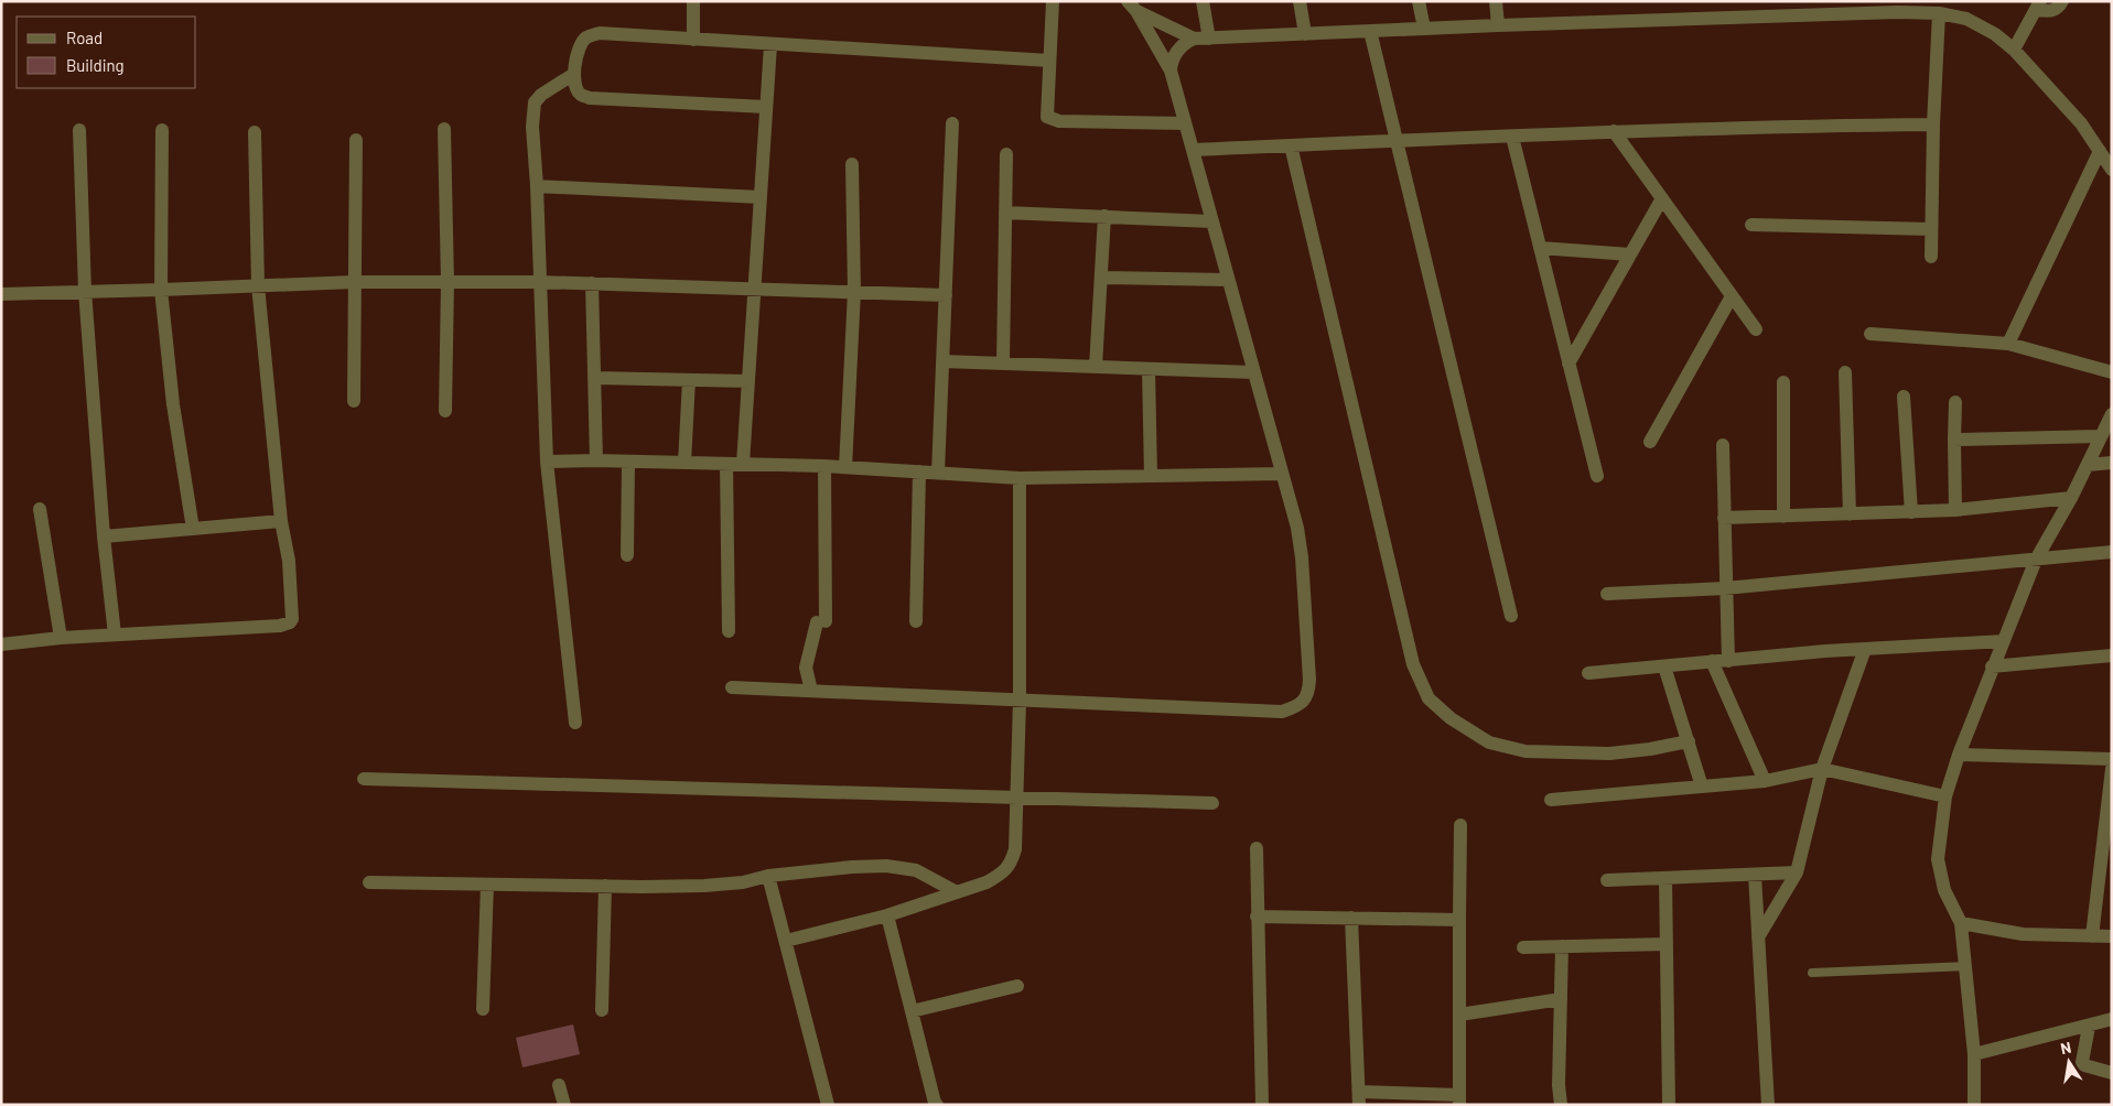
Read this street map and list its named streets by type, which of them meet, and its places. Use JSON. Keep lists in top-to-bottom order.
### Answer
{
  "legend": ["Road", "Building"],
  "north": "top"
}
